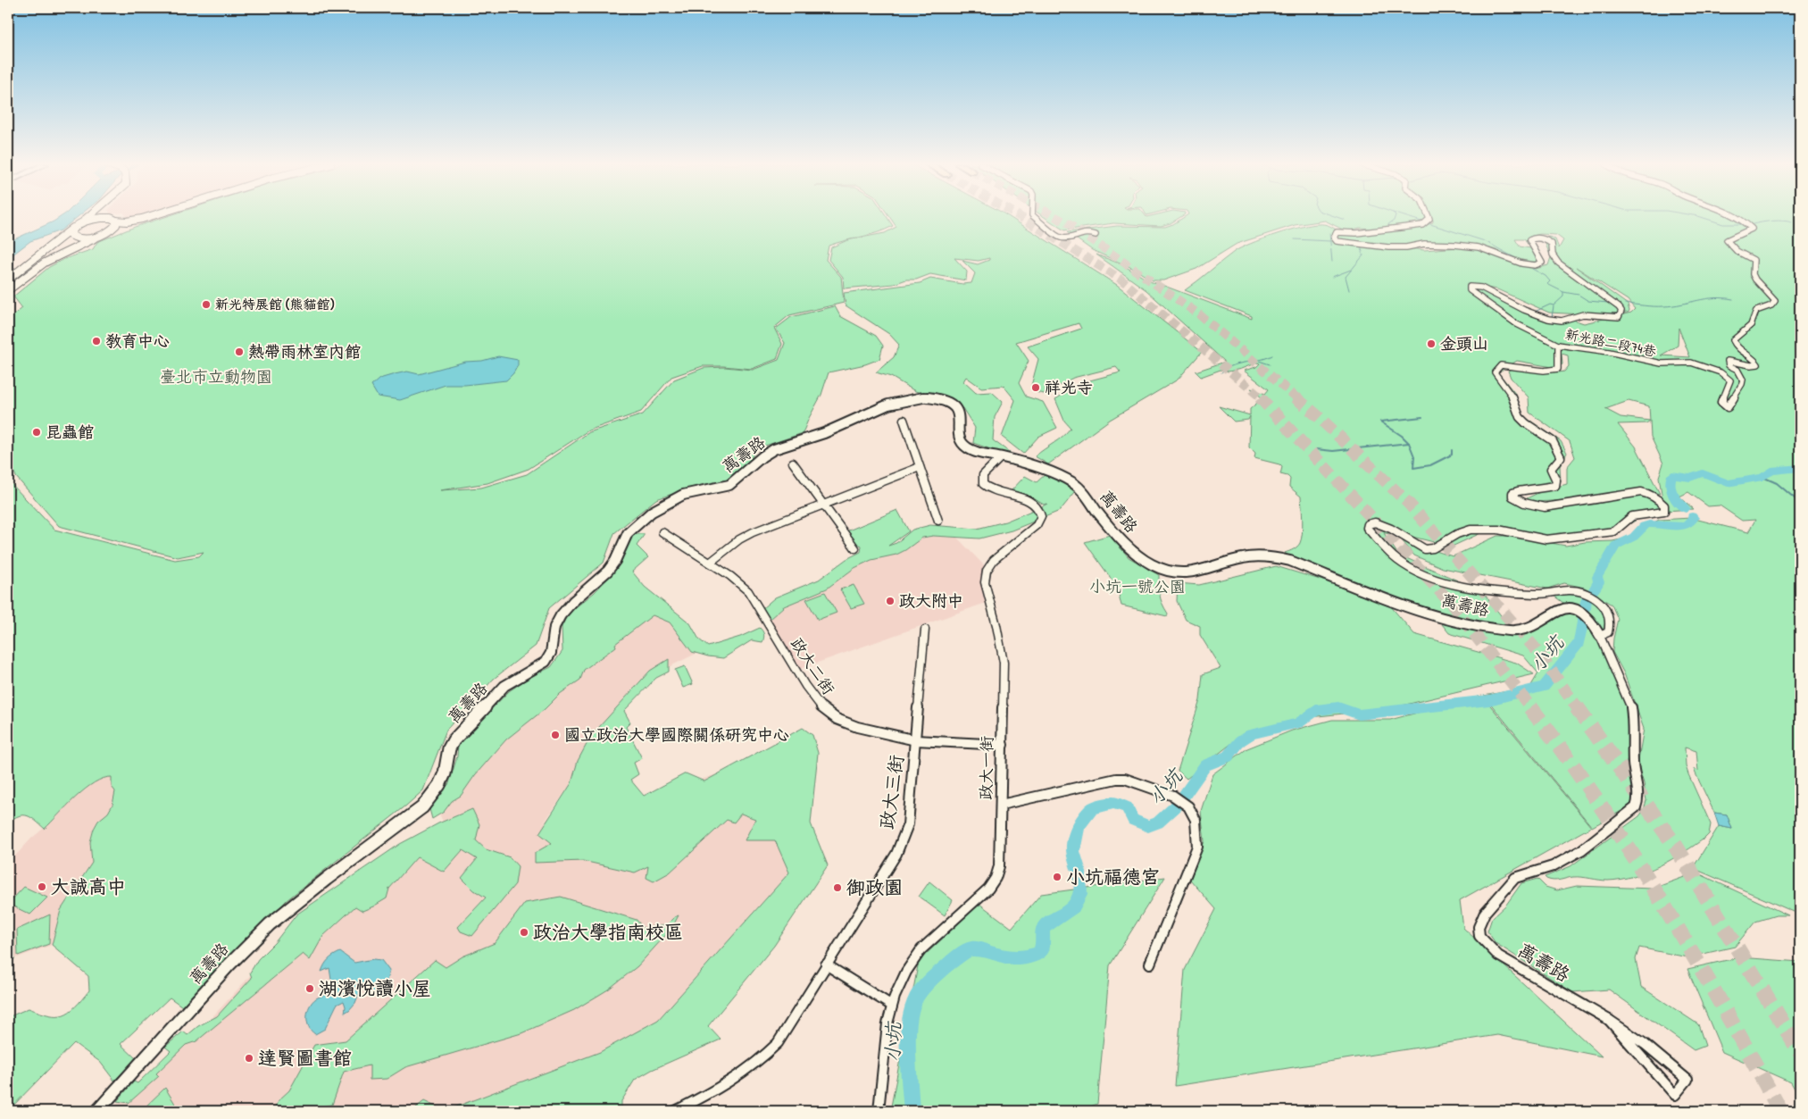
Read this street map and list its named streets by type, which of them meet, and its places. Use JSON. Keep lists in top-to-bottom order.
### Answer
{
  "streets": {
    "street": [
      "新光路二段74巷",
      "萬壽路",
      "政大二街",
      "政大一街",
      "政大三街"
    ]
  },
  "crossings": [
    ["新光路二段74巷", "萬壽路"],
    ["萬壽路", "政大一街"],
    ["政大二街", "政大一街"],
    ["政大二街", "政大三街"]
  ],
  "water": ["小坑"],
  "parks": ["臺北市立動物園", "小坑一號公園"],
  "places": [
    "新光特展館 (熊貓館)",
    "教育中心",
    "金頭山",
    "熱帶雨林室內館",
    "祥光寺",
    "昆蟲館",
    "政大附中",
    "國立政治大學國際關係研究中心",
    "小坑福德宮",
    "大誠高中",
    "御政園",
    "政治大學指南校區",
    "湖濱悅讀小屋",
    "達賢圖書館"
  ]
}
